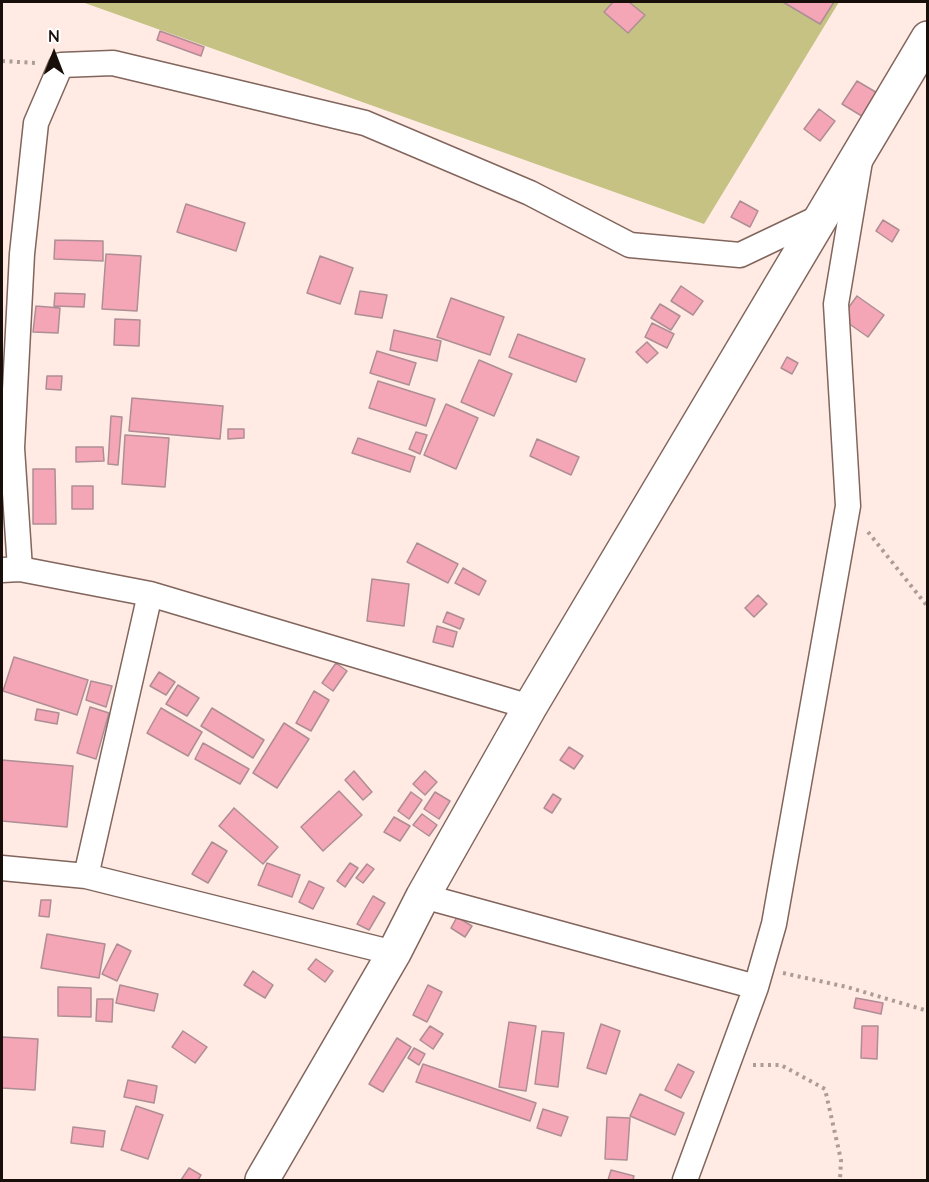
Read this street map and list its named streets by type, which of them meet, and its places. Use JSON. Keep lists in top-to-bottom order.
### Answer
{
  "north": "top"
}
